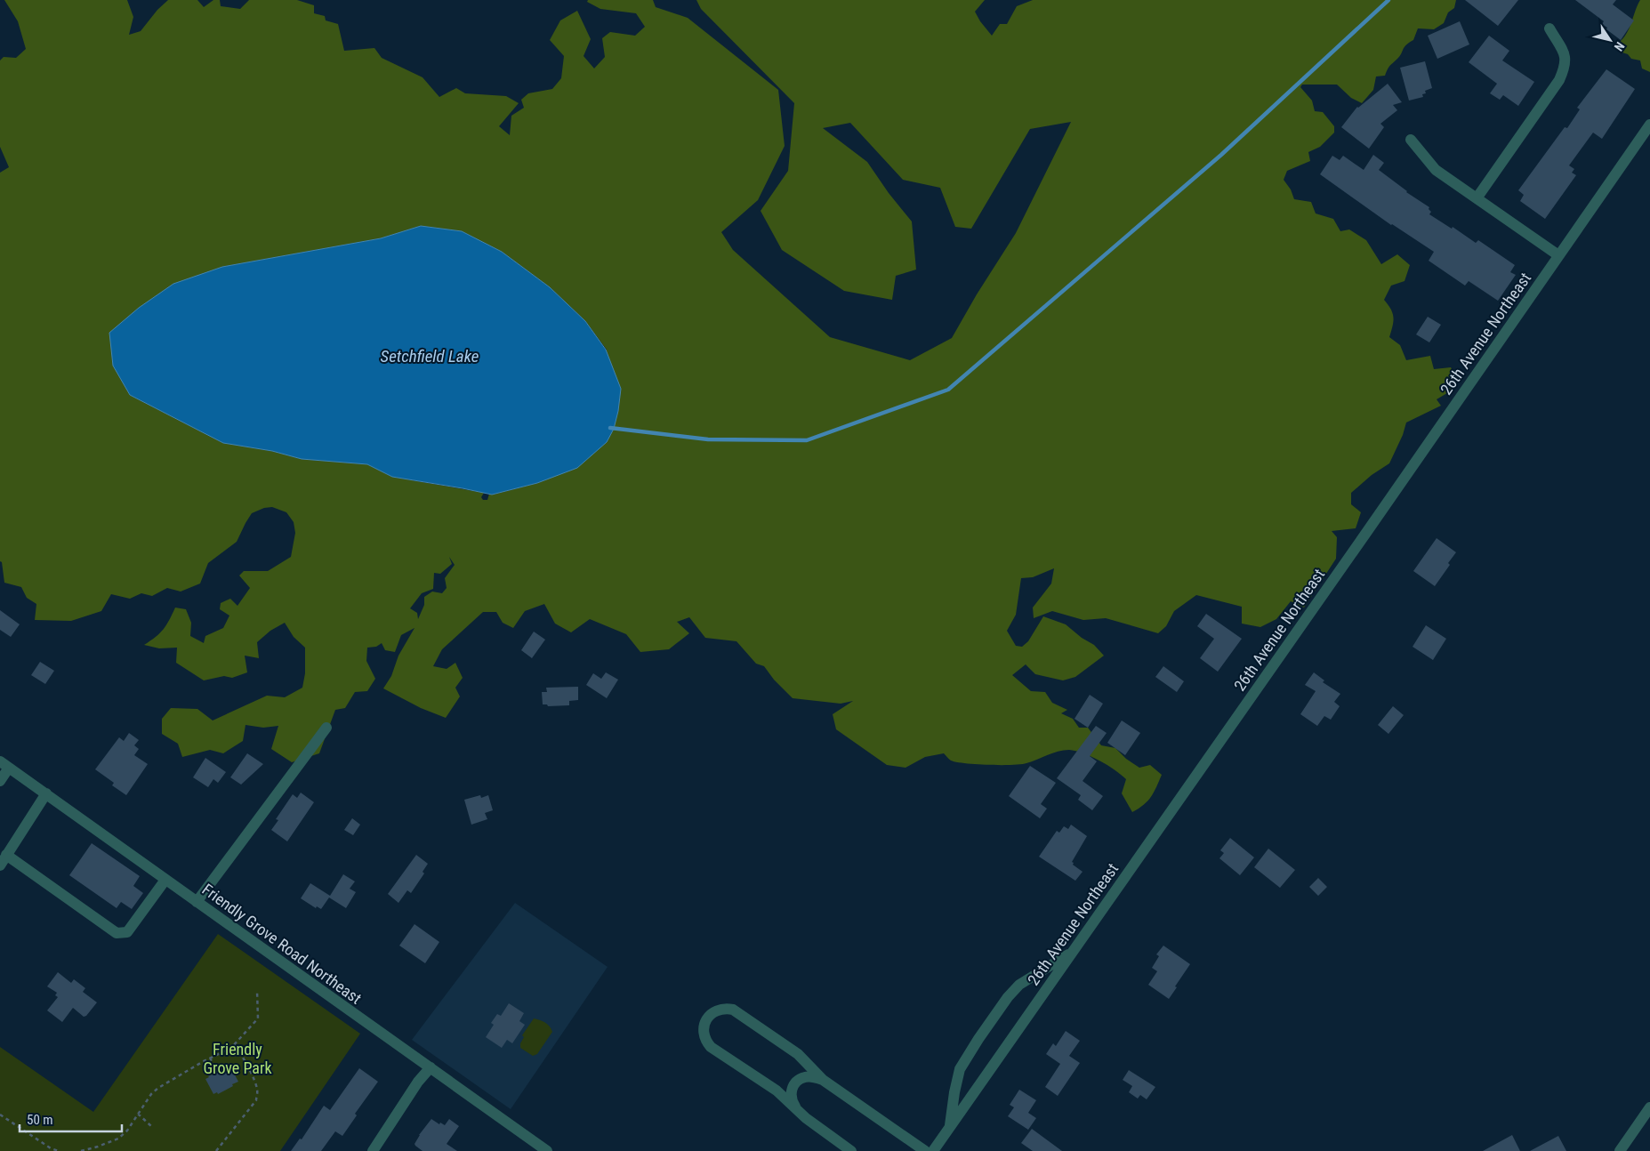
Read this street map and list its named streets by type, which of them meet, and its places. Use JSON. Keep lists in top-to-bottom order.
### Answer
{
  "streets": {
    "street": ["26th Avenue Northeast", "Friendly Grove Road Northeast"]
  },
  "water": ["Setchfield Lake"],
  "parks": ["Friendly Grove Park"],
  "scale_bar": "50 m",
  "north": "bottom right"
}
